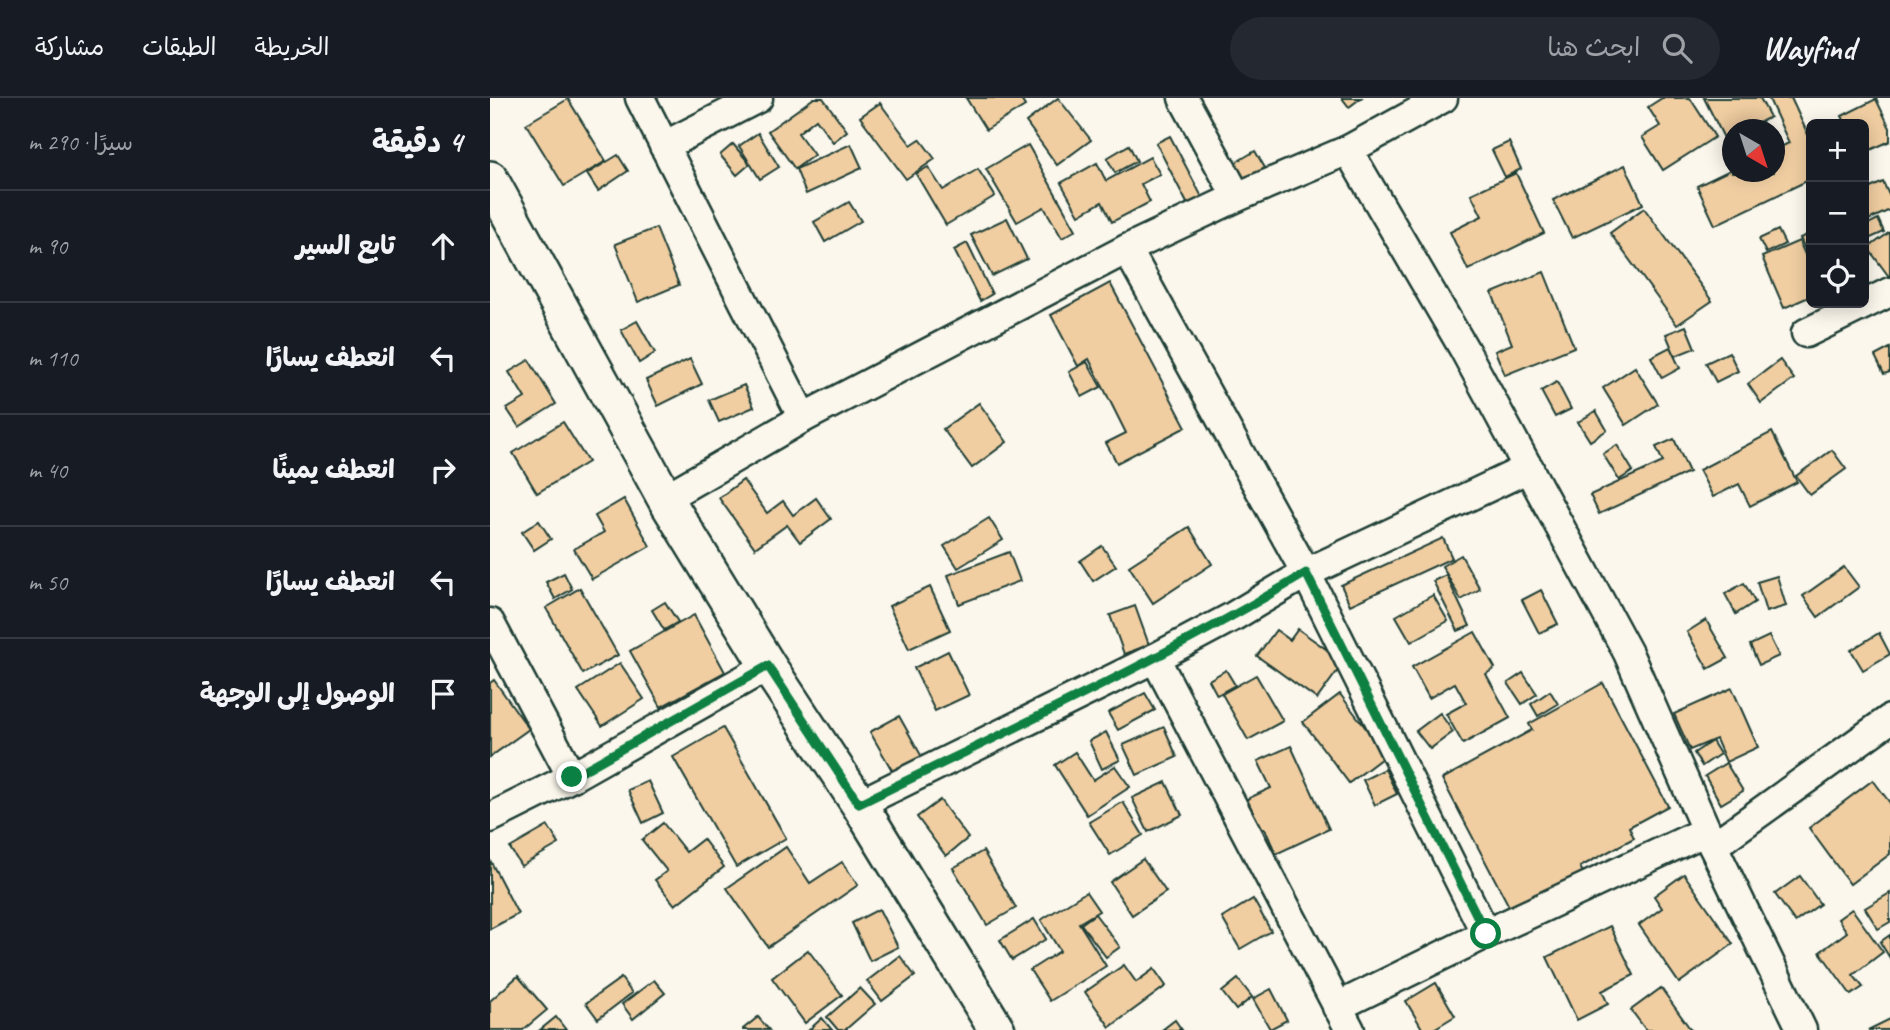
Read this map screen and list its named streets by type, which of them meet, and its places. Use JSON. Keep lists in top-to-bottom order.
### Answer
{
  "north": "bottom right",
  "page": {
    "header": "Wayfind",
    "search": "ابحث هنا",
    "nav": ["الخريطة", "الطبقات", "مشاركة"],
    "heading": ["4 دقيقة", "سيرًا · 290 m"],
    "map_buttons": ["+", "−"],
    "list": [
      ["تابع السير", "90 m"],
      ["انعطف يسارًا", "110 m"],
      ["انعطف يمينًا", "40 m"],
      ["انعطف يسارًا", "50 m"],
      "الوصول إلى الوجهة"
    ]
  }
}
